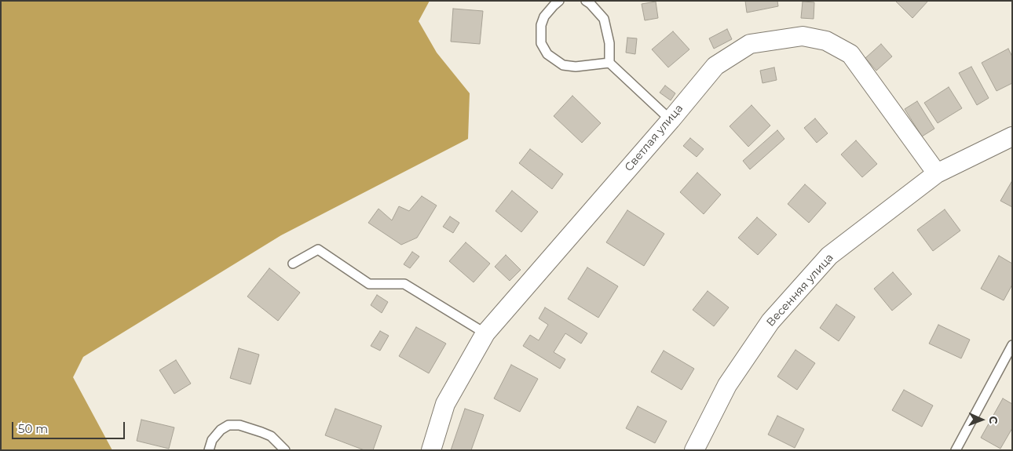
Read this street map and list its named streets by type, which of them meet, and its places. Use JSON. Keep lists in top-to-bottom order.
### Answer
{
  "streets": {
    "street": ["Светлая улица", "Весенняя улица"]
  },
  "crossings": [
    ["Светлая улица", "Весенняя улица"]
  ],
  "scale_bar": "50 m",
  "north": "right"
}
